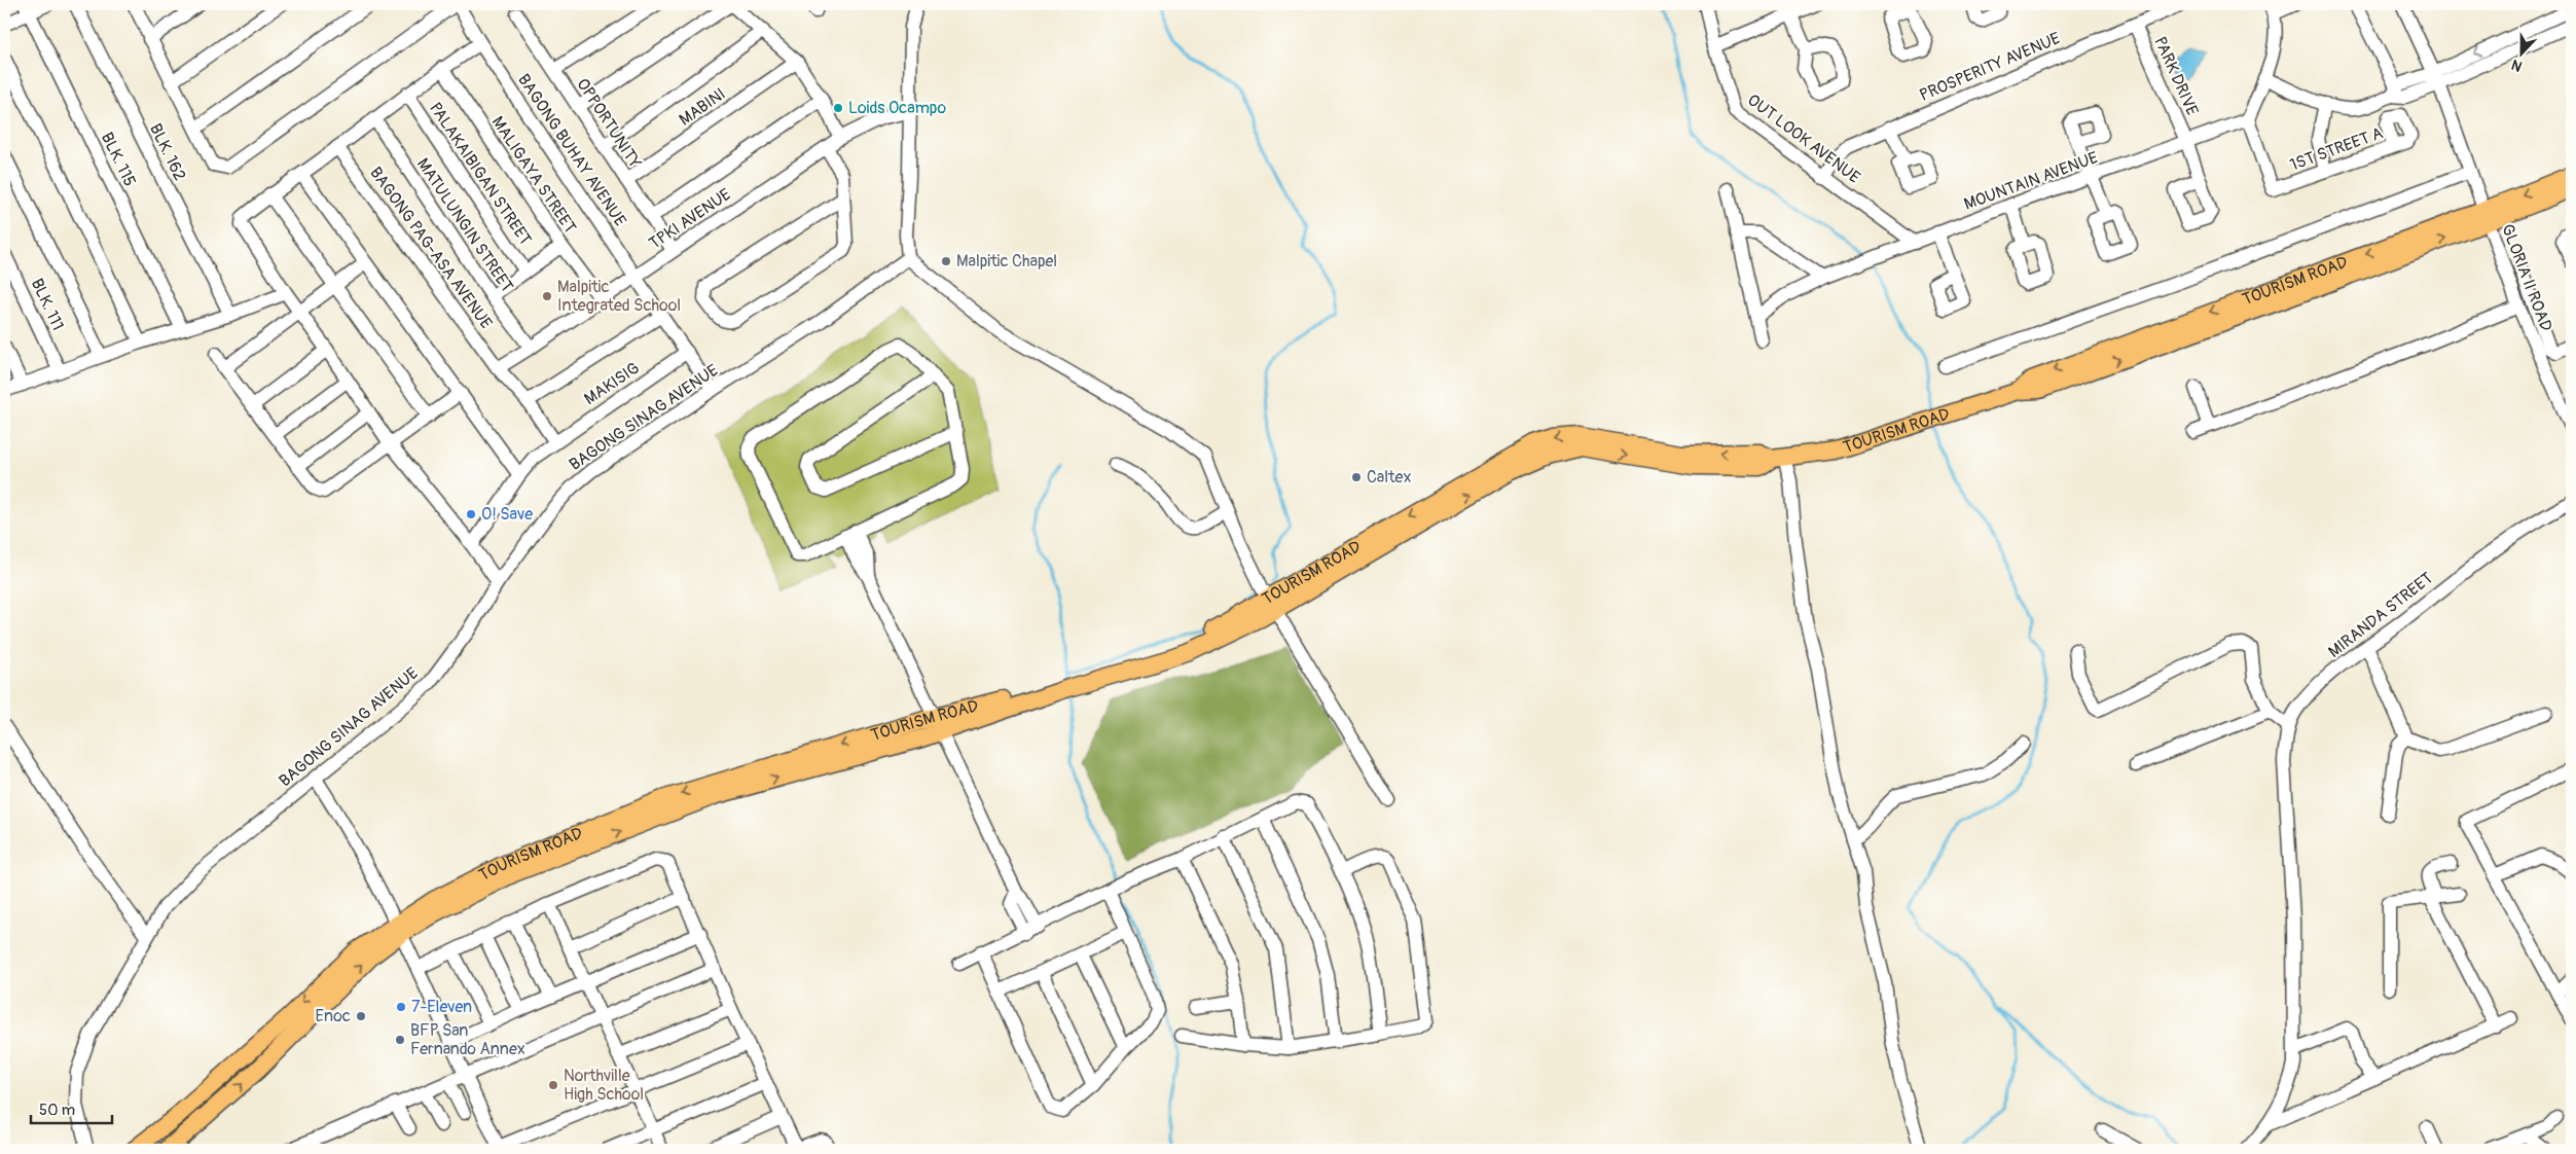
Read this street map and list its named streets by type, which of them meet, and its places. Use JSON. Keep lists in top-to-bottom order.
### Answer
{
  "streets": {
    "main road": ["TOURISM ROAD"],
    "street": [
      "PROSPERITY AVENUE",
      "PARK DRIVE",
      "MABINI",
      "OPPORTUNITY",
      "OUT LOOK AVENUE",
      "1ST STREET A",
      "BAGONG BUHAY AVENUE",
      "BLK. 162",
      "BLK. 115",
      "PALAKAIBIGAN STREET",
      "MALIGAYA STREET",
      "MOUNTAIN AVENUE",
      "TPKI AVENUE",
      "MATULUNGIN STREET",
      "BAGONG PAG-ASA AVENUE",
      "GLORIA II ROAD",
      "BLK. 111",
      "MAKISIG",
      "BAGONG SINAG AVENUE",
      "MIRANDA STREET"
    ]
  },
  "crossings": [
    ["PROSPERITY AVENUE", "PARK DRIVE"],
    ["PROSPERITY AVENUE", "OUT LOOK AVENUE"],
    ["PARK DRIVE", "MOUNTAIN AVENUE"],
    ["MABINI", "OPPORTUNITY"],
    ["OPPORTUNITY", "TPKI AVENUE"],
    ["OUT LOOK AVENUE", "MOUNTAIN AVENUE"],
    ["1ST STREET A", "MOUNTAIN AVENUE"],
    ["BAGONG BUHAY AVENUE", "TPKI AVENUE"],
    ["BAGONG BUHAY AVENUE", "MAKISIG"],
    ["BAGONG BUHAY AVENUE", "BAGONG SINAG AVENUE"],
    ["MALIGAYA STREET", "TPKI AVENUE"],
    ["TPKI AVENUE", "MATULUNGIN STREET"],
    ["TPKI AVENUE", "BAGONG PAG-ASA AVENUE"],
    ["BAGONG PAG-ASA AVENUE", "MAKISIG"],
    ["GLORIA II ROAD", "TOURISM ROAD"]
  ],
  "places": [
    "Loids Ocampo",
    "Malpitic Chapel",
    "Malpitic Integrated School",
    "Caltex",
    "O! Save",
    "7-Eleven",
    "Enoc",
    "BFP San Fernando Annex",
    "Northville High School"
  ],
  "scale_bar": "50 m",
  "north": "bottom"
}
